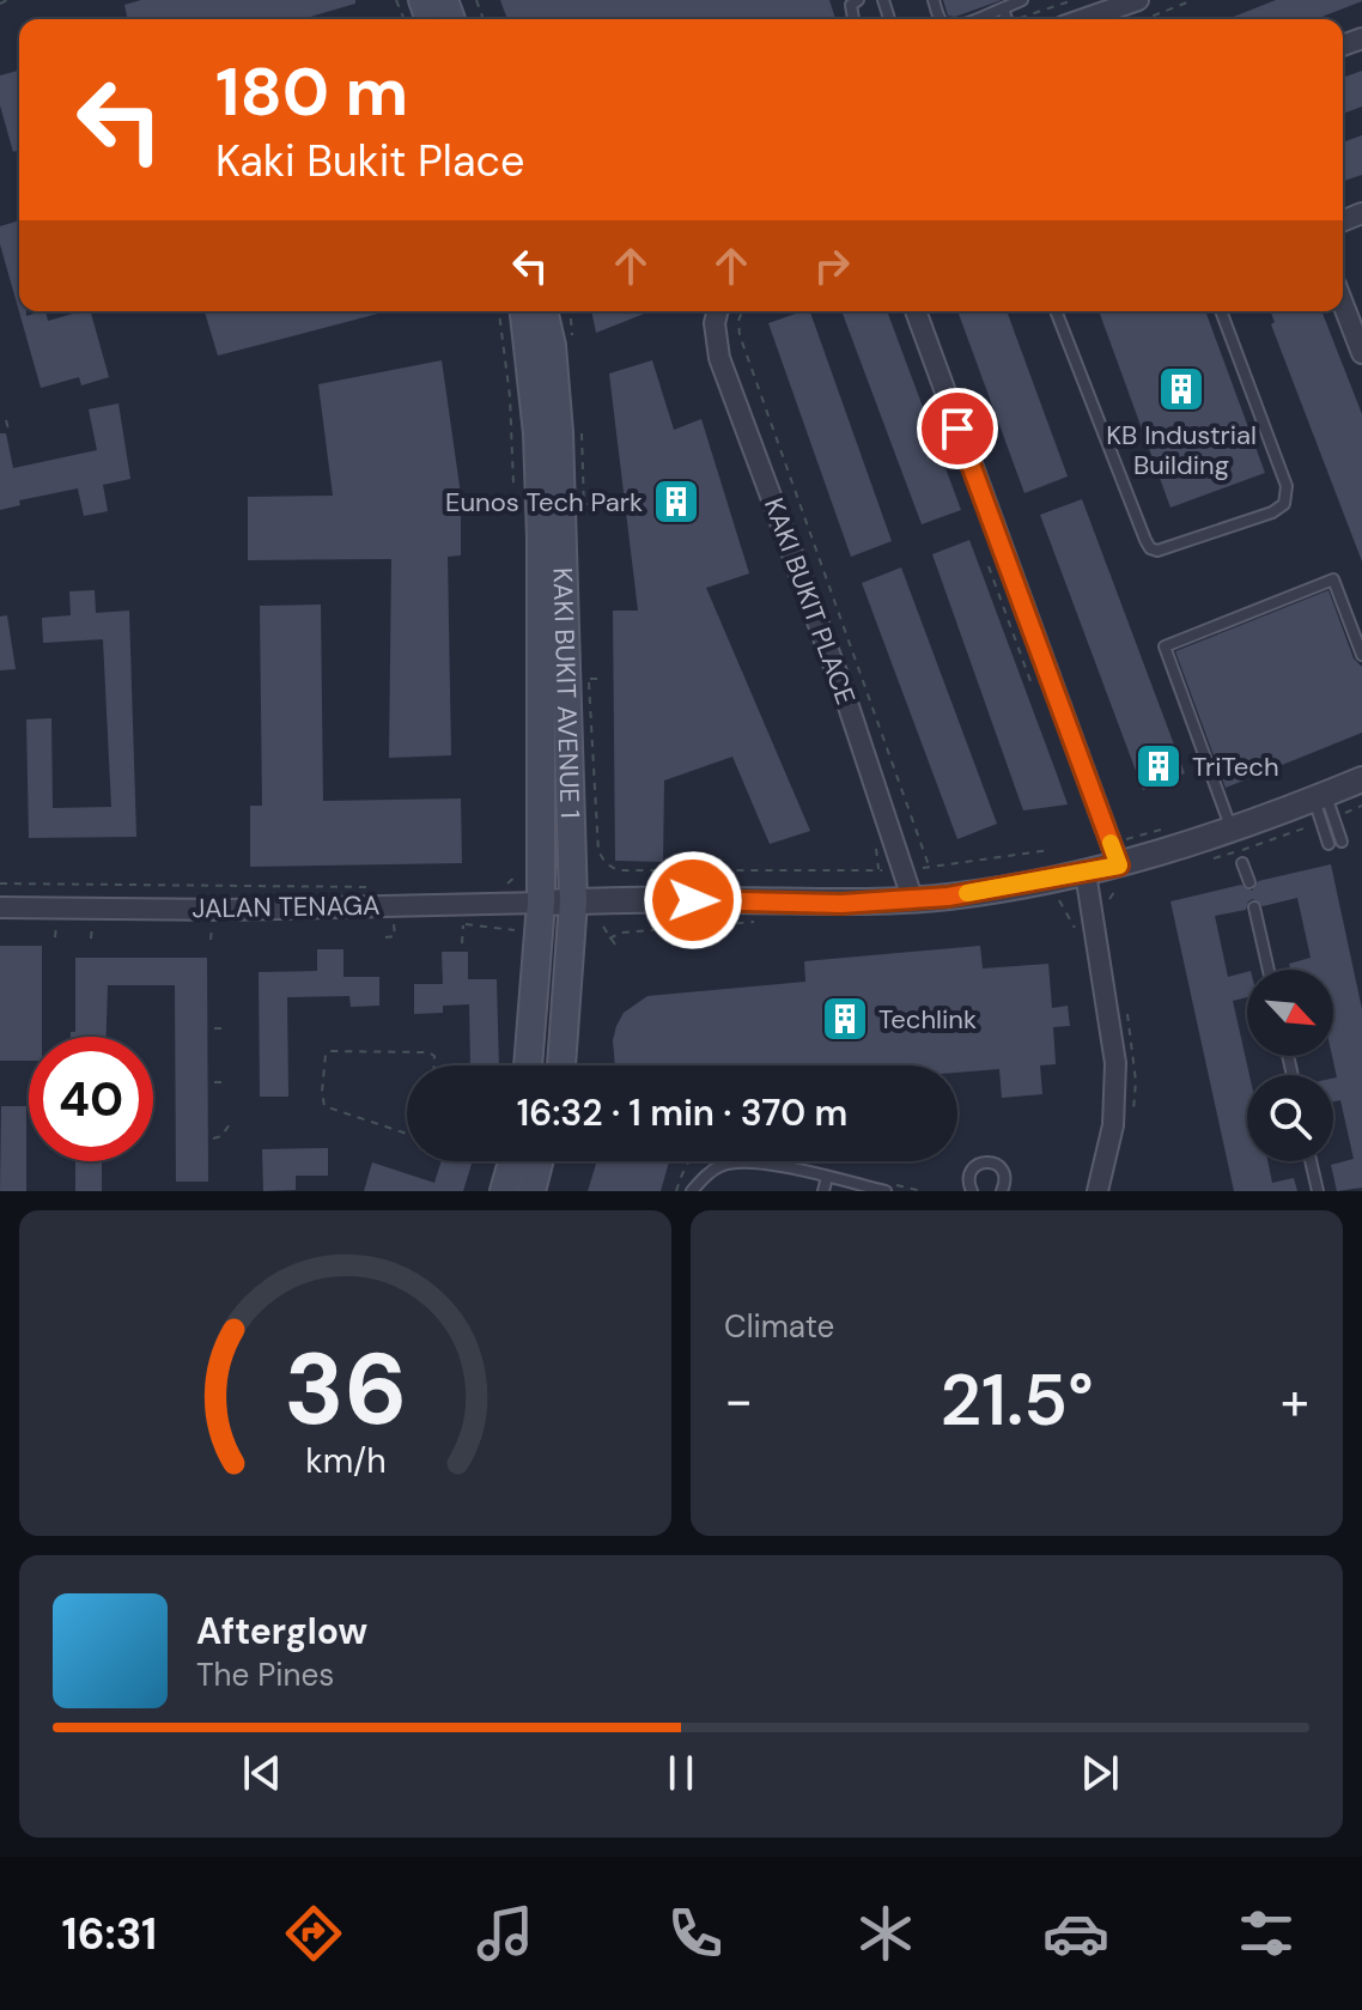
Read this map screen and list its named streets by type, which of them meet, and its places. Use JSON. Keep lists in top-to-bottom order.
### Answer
{
  "streets": {
    "main road": ["KAKI BUKIT AVENUE 1"],
    "street": ["KAKI BUKIT PLACE", "JALAN TENAGA"]
  },
  "crossings": [
    ["KAKI BUKIT PLACE", "JALAN TENAGA"],
    ["KAKI BUKIT AVENUE 1", "JALAN TENAGA"]
  ],
  "places": {
    "building": [
      "KB Industrial Building",
      "Eunos Tech Park",
      "TriTech",
      "Techlink"
    ]
  },
  "north": "bottom right",
  "page": {
    "turn": ["180 m", "Kaki Bukit Place"],
    "limit": "40",
    "trip": "16:32 · 1 min · 370 m",
    "tile": "Climate",
    "heat": ["−", "21.5°", "+"],
    "song": ["Afterglow", "The Pines"],
    "tabs": "16:31",
    "gauge": ["36", "km/h"]
  }
}
